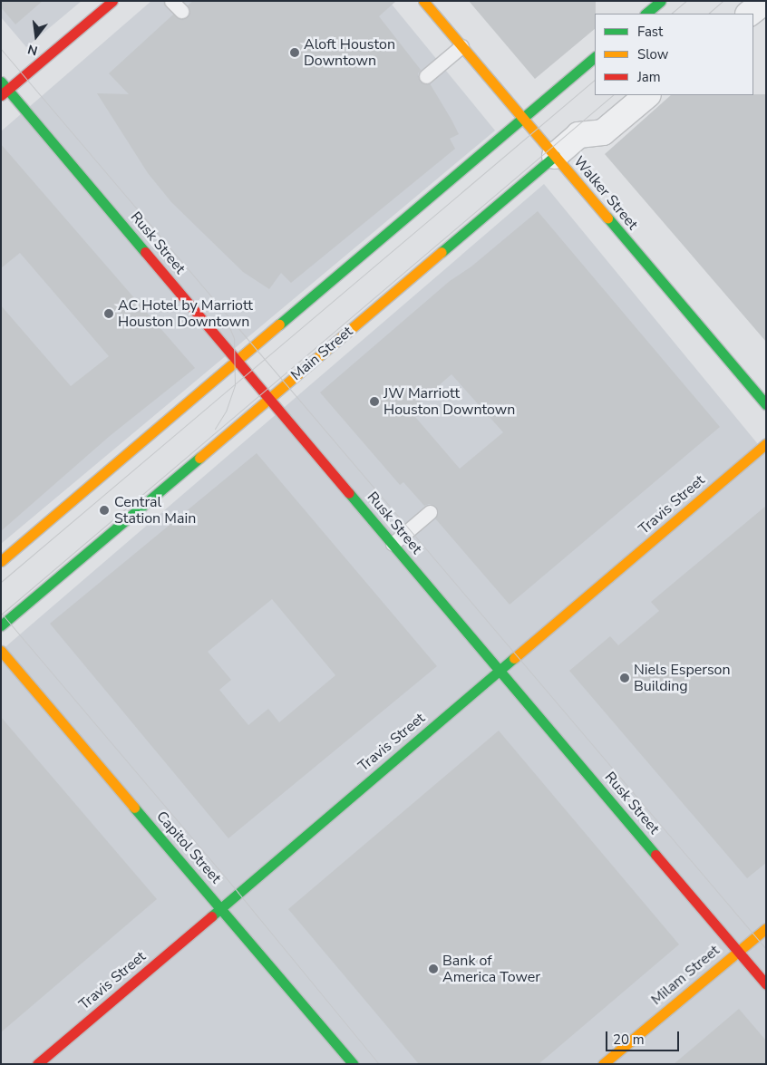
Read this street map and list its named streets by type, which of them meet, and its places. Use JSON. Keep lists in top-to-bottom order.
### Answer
{
  "streets": {
    "main road": [
      "Walker Street",
      "Rusk Street",
      "Main Street",
      "Travis Street",
      "Capitol Street",
      "Milam Street"
    ]
  },
  "crossings": [
    ["Walker Street", "Main Street"],
    ["Rusk Street", "Main Street"],
    ["Rusk Street", "Travis Street"],
    ["Rusk Street", "Milam Street"],
    ["Travis Street", "Capitol Street"]
  ],
  "places": [
    "Aloft Houston Downtown",
    "AC Hotel by Marriott Houston Downtown",
    "JW Marriott Houston Downtown",
    "Central Station Main",
    "Niels Esperson Building",
    "Bank of America Tower"
  ],
  "legend": ["Fast", "Slow", "Jam"],
  "scale_bar": "20 m",
  "north": "bottom"
}
